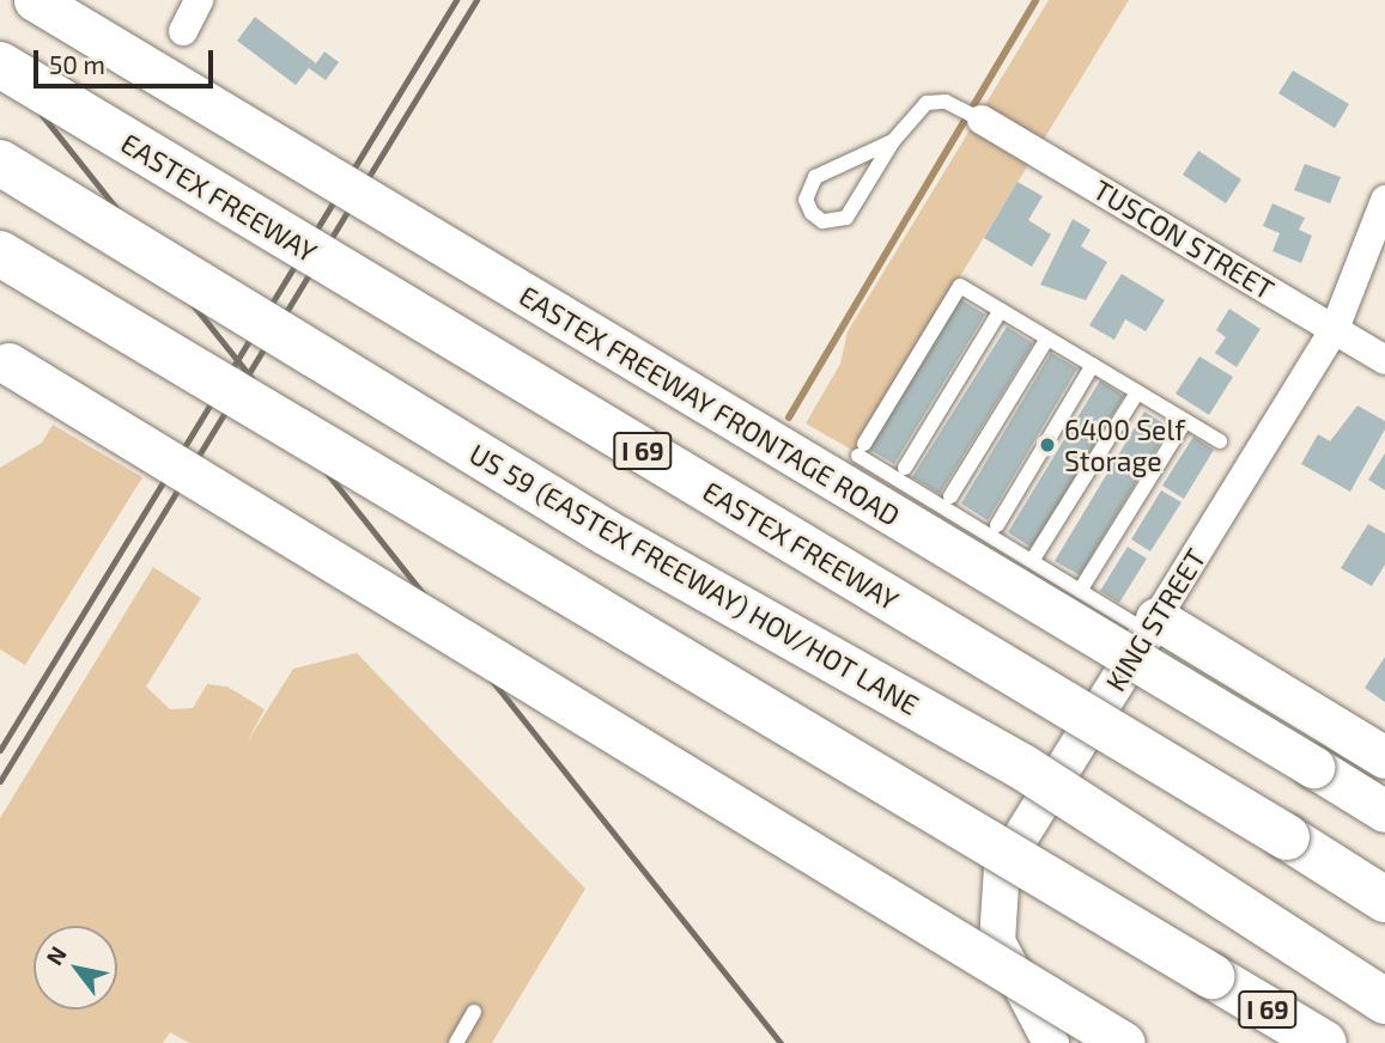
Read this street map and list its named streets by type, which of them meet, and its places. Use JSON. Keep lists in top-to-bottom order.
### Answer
{
  "streets": {
    "highway": ["EASTEX FREEWAY", "I 69", "US 59 (EASTEX FREEWAY) HOV/HOT LANE"],
    "main road": ["EASTEX FREEWAY FRONTAGE ROAD"],
    "street": ["TUSCON STREET", "KING STREET"]
  },
  "crossings": [
    ["TUSCON STREET", "KING STREET"]
  ],
  "places": ["6400 Self Storage"],
  "scale_bar": "50 m",
  "north": "top left"
}
